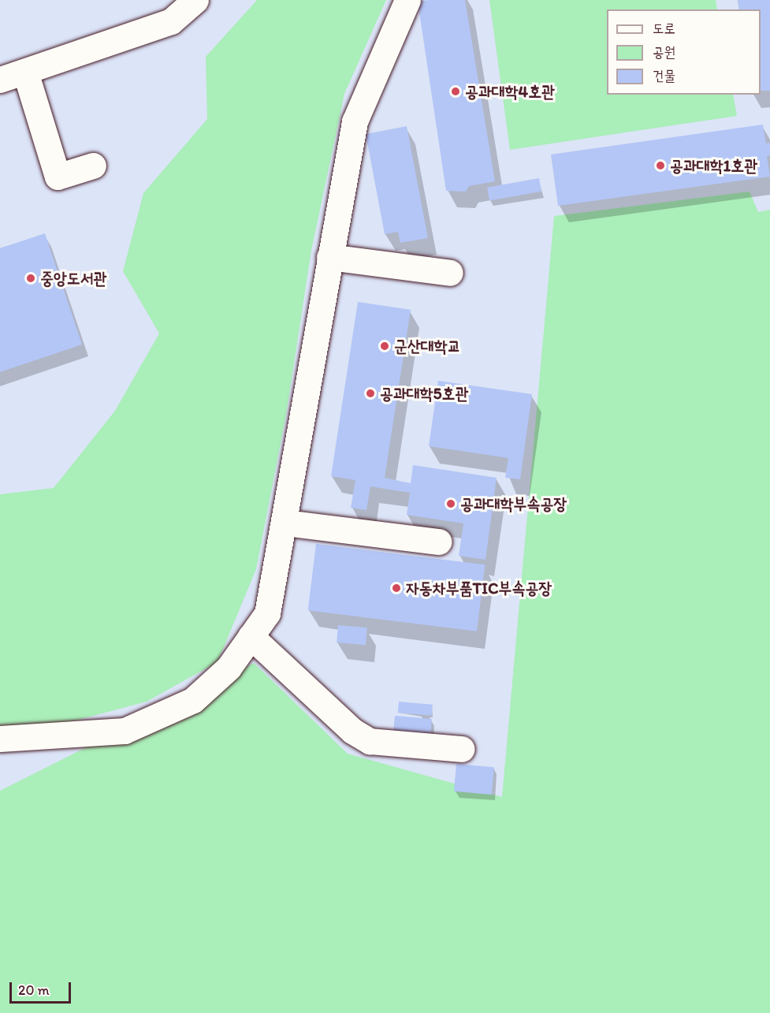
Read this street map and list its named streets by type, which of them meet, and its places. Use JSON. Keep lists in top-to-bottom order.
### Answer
{
  "places": [
    "공과대학4호관",
    "공과대학1호관",
    "중앙도서관",
    "군산대학교",
    "공과대학5호관",
    "공과대학부속공장",
    "자동차부품TIC부속공장"
  ],
  "legend": ["도로", "공원", "건물"],
  "scale_bar": "20 m"
}
